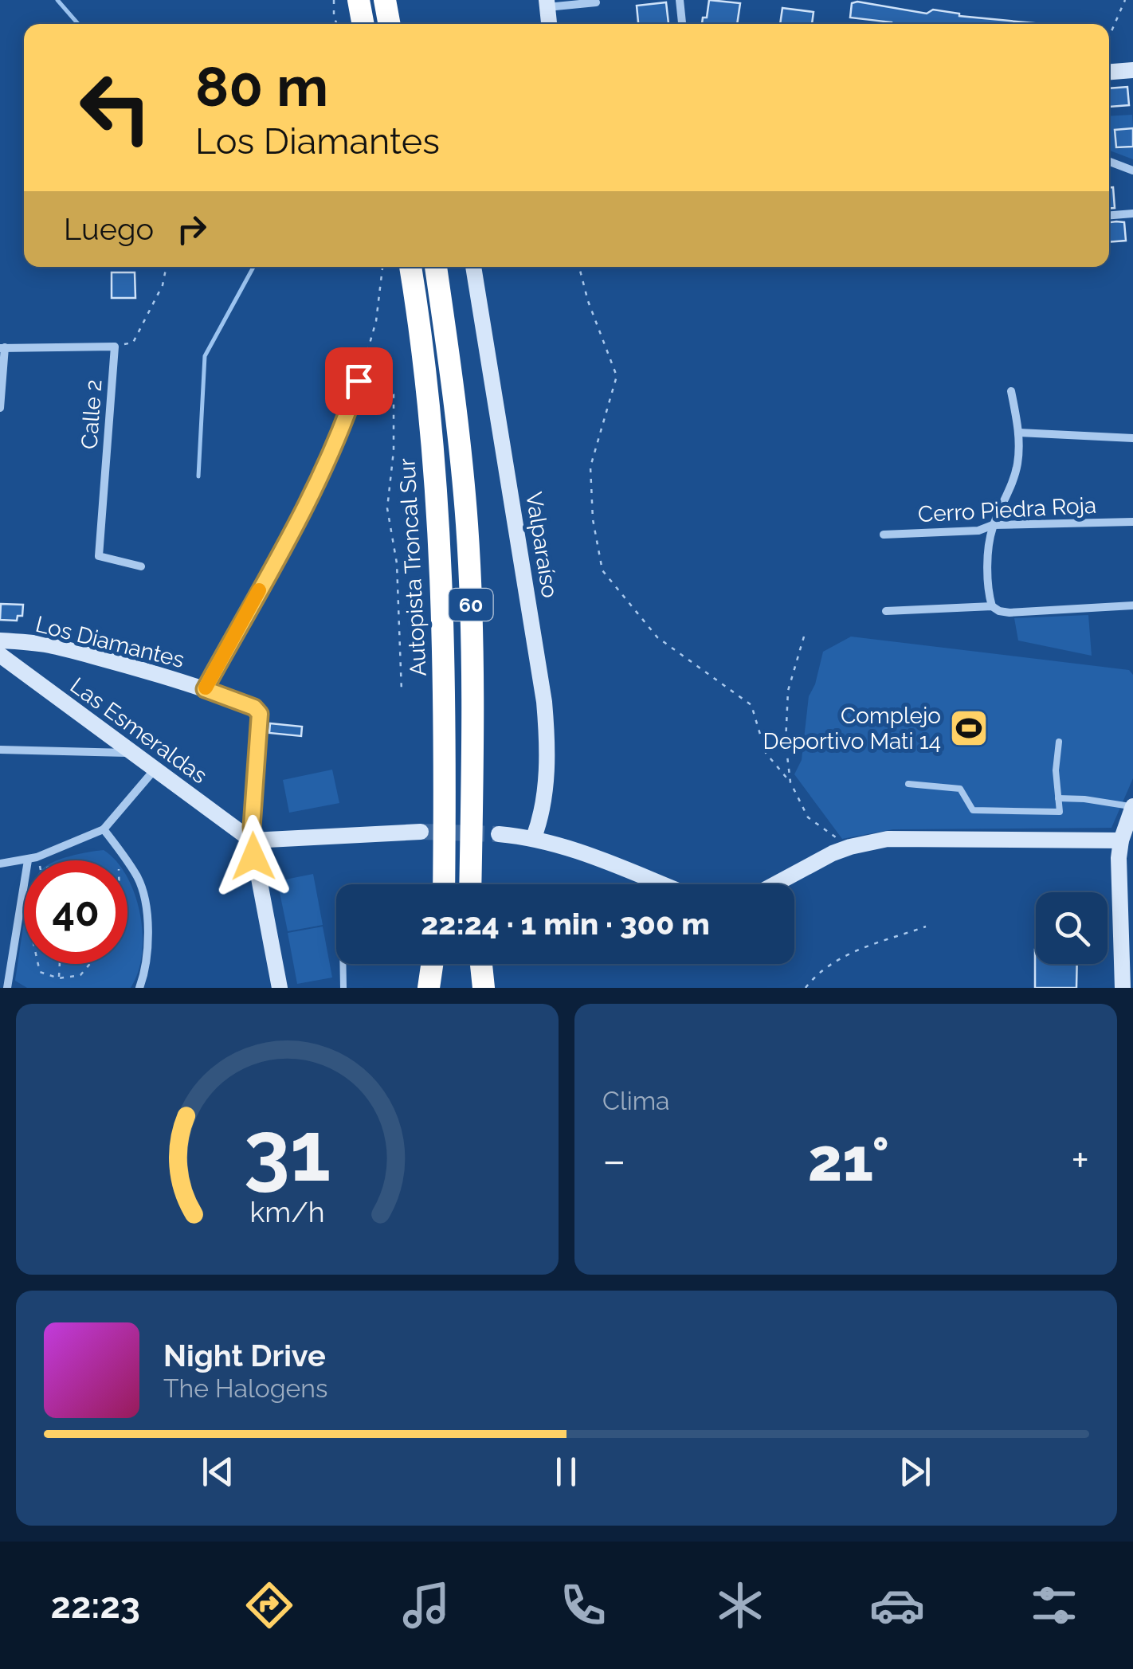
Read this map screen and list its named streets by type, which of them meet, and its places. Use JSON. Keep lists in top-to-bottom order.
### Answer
{
  "streets": {
    "highway": ["Autopista Troncal Sur", "60"],
    "main road": ["Valparaíso", "Los Diamantes", "Las Esmeraldas"],
    "street": ["Calle 2", "Cerro Piedra Roja"]
  },
  "crossings": [
    ["Los Diamantes", "Las Esmeraldas"]
  ],
  "places": {
    "sports": ["Complejo Deportivo Mati 14"]
  },
  "page": {
    "turn": ["80 m", "Los Diamantes"],
    "then": "Luego",
    "limit": "40",
    "trip": "22:24 · 1 min · 300 m",
    "tile": "Clima",
    "heat": ["−", "21°", "+"],
    "song": ["Night Drive", "The Halogens"],
    "tabs": "22:23",
    "gauge": ["31", "km/h"]
  }
}
